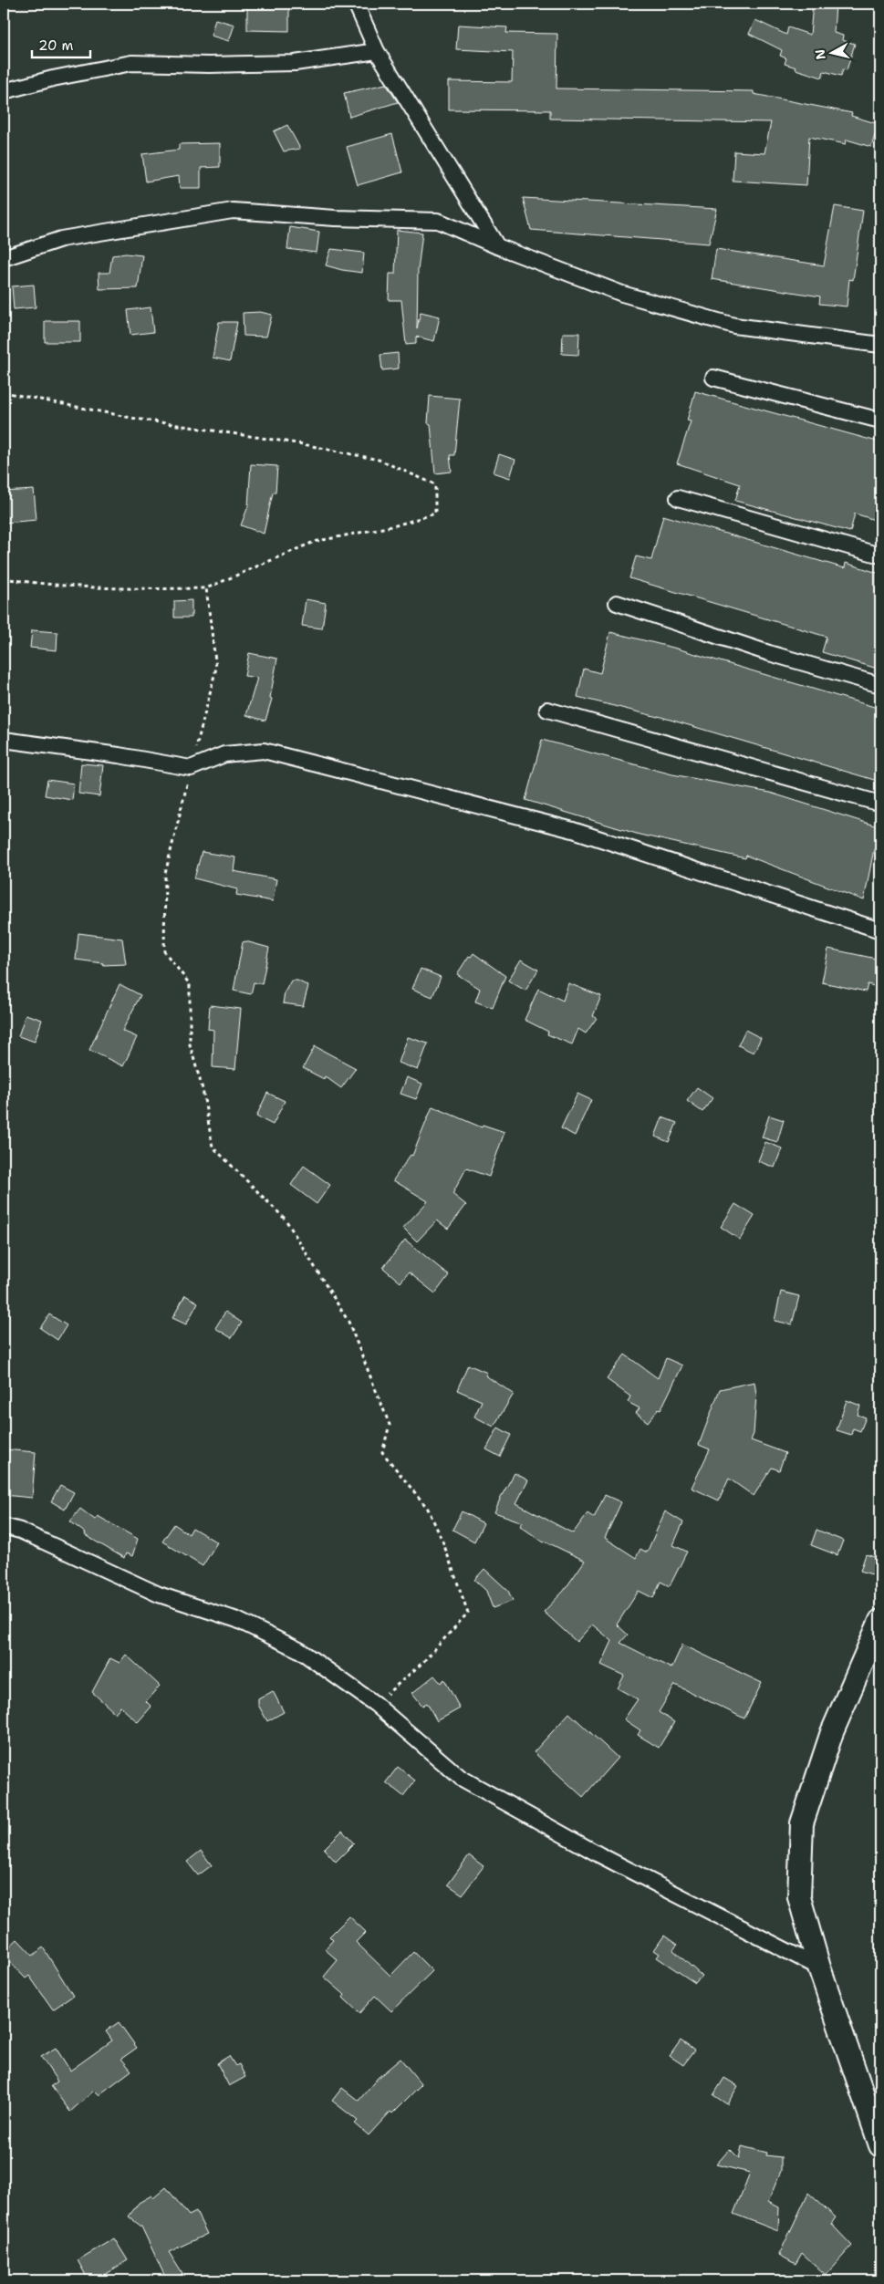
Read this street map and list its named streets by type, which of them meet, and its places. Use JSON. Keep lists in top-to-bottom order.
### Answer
{
  "scale_bar": "20 m",
  "north": "left"
}
